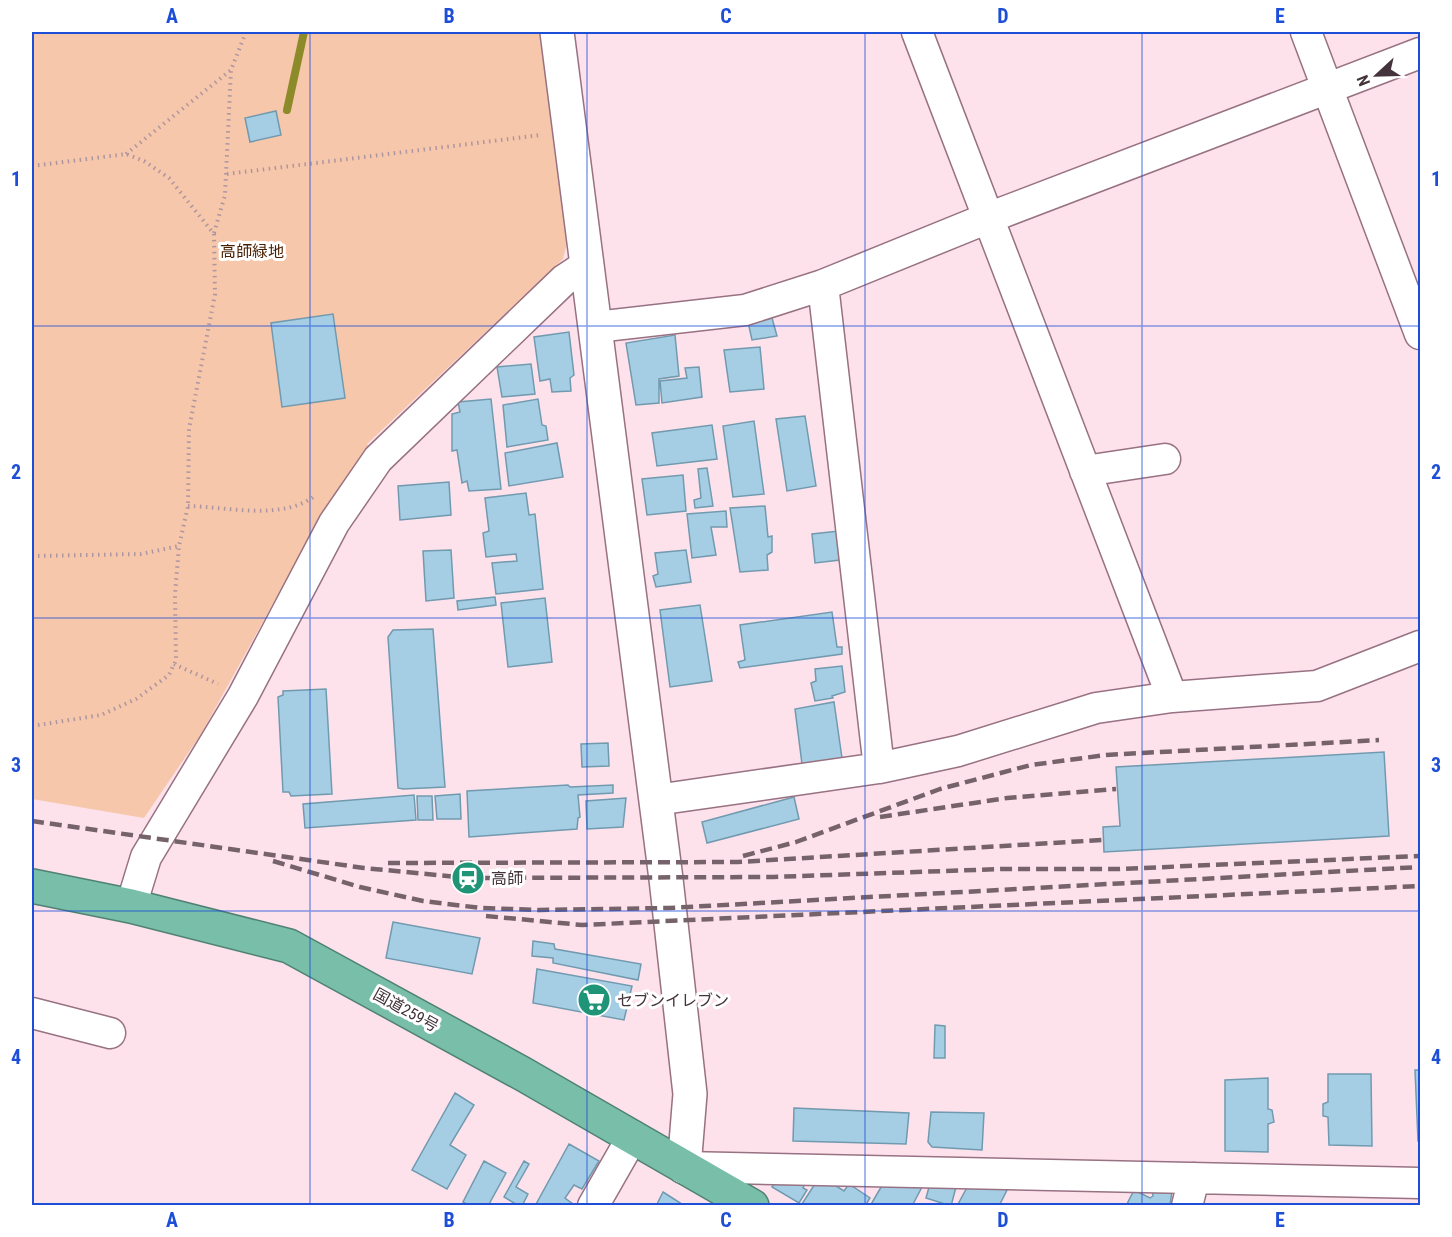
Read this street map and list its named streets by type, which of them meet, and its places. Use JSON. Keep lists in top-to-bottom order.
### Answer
{
  "streets": {
    "highway": ["国道259号"]
  },
  "parks": ["高師緑地"],
  "places": {
    "station": ["高師"],
    "supermarket": ["セブンイレブン"]
  },
  "north": "left",
  "grid": {
    "columns": [
      "A",
      "B",
      "C",
      "D",
      "E"
    ],
    "rows": [
      "1",
      "2",
      "3",
      "4"
    ]
  }
}
